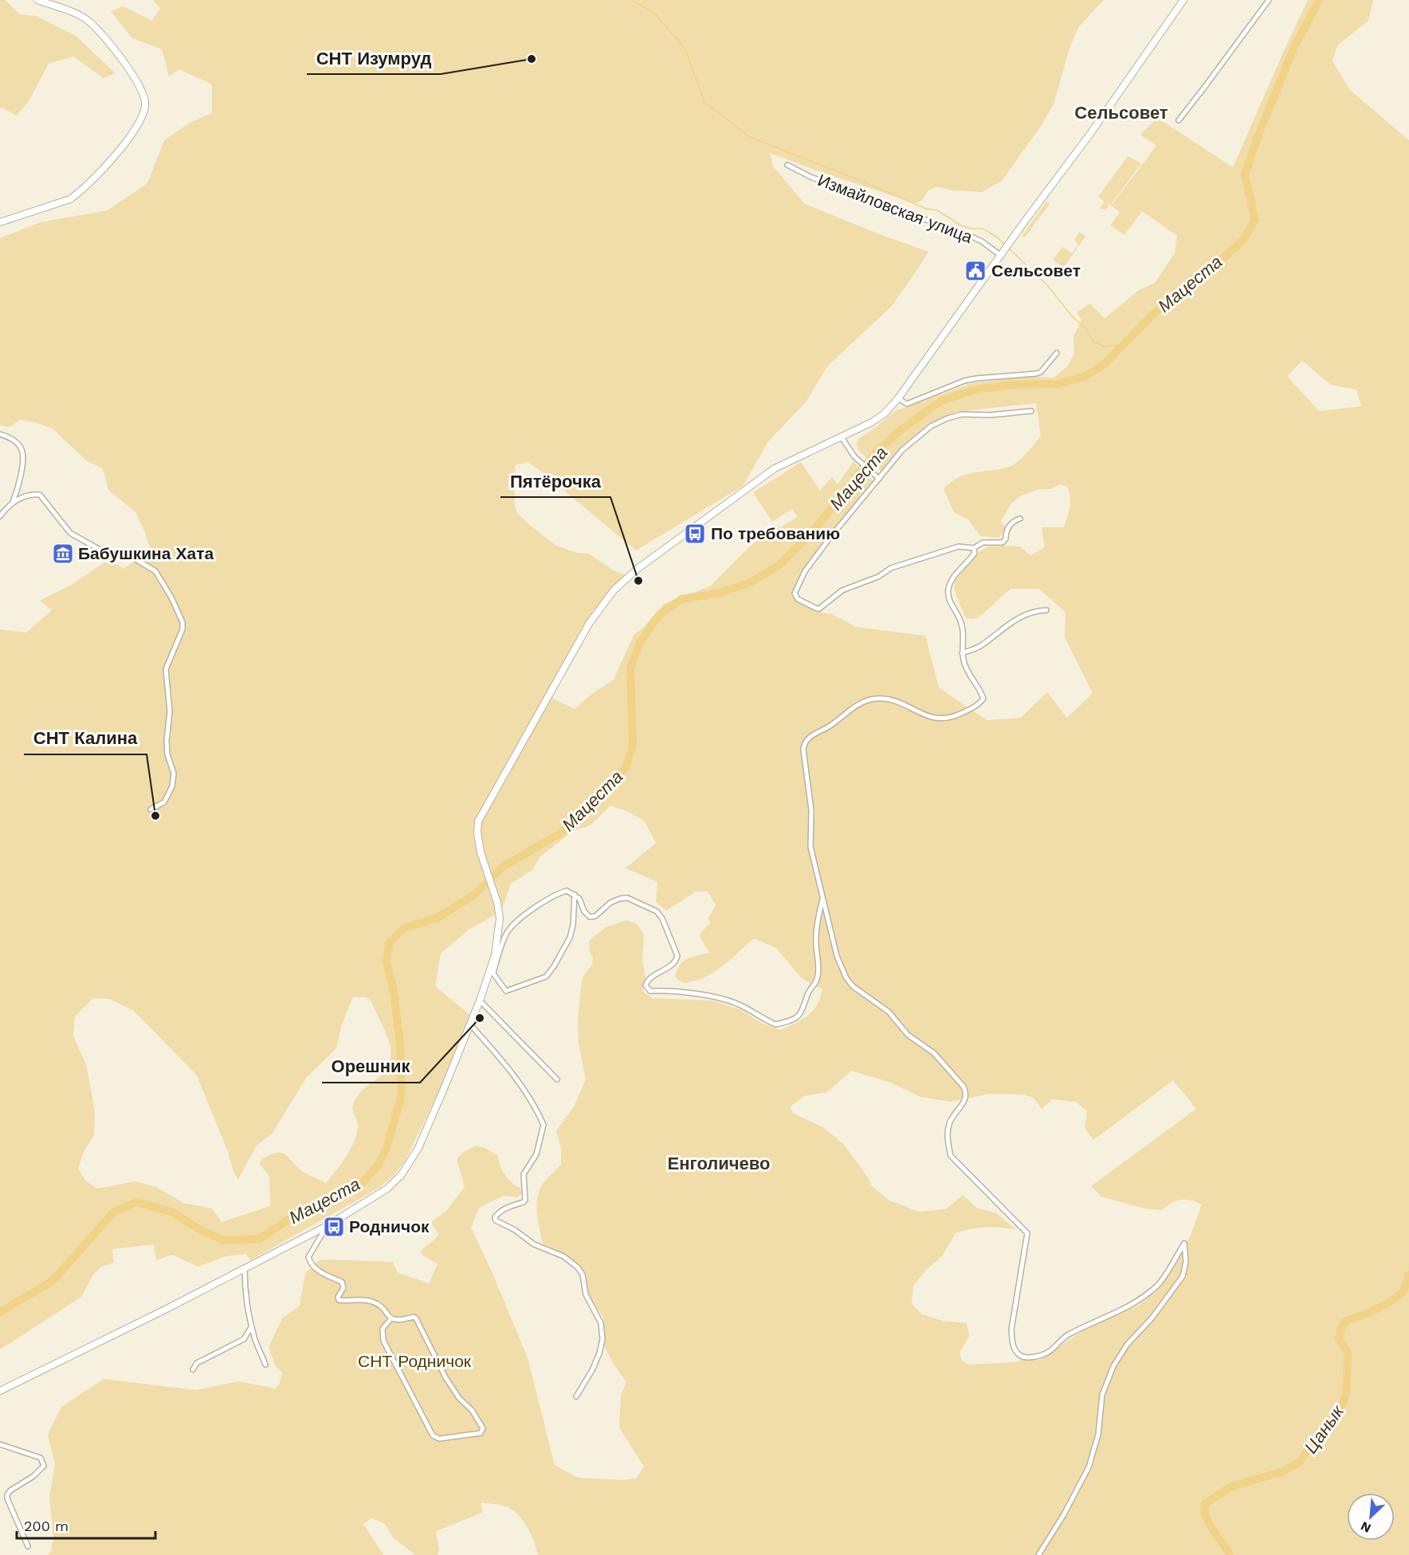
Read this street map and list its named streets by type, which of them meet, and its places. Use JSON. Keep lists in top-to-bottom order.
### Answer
{
  "streets": {
    "street": ["Измайловская улица"]
  },
  "districts": ["Сельсовет", "Енголичево"],
  "water": ["Мацеста", "Цанык"],
  "parks": ["СНТ Родничок"],
  "places": {
    "other": [
      "СНТ Изумруд",
      "Пятёрочка",
      "СНТ Калина",
      "Орешник"
    ],
    "public building": ["Сельсовет"],
    "bus stop": ["По требованию", "Родничок"],
    "museum": ["Бабушкина Хата"]
  },
  "scale_bar": "200 m",
  "north": "bottom left"
}
